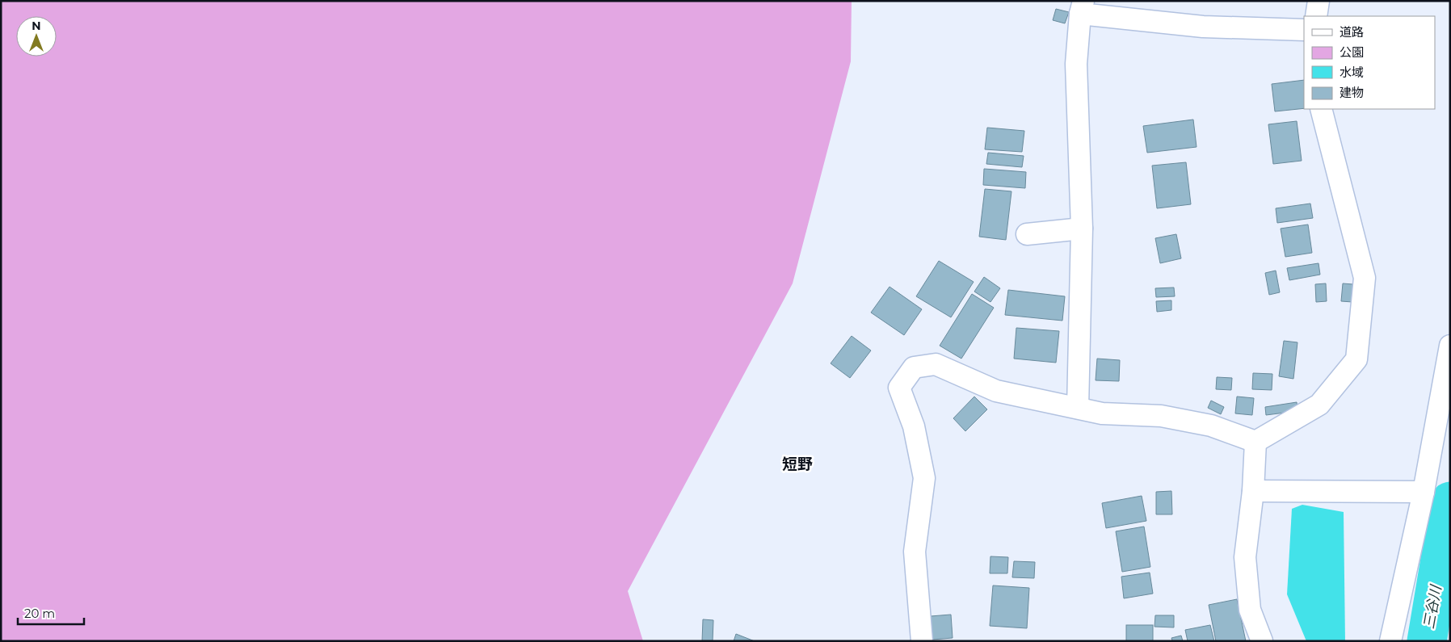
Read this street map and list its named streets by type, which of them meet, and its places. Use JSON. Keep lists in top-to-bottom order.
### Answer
{
  "districts": ["短野"],
  "water": ["三谷川"],
  "legend": [
    "道路",
    "公園",
    "水域",
    "建物"
  ],
  "scale_bar": "20 m",
  "north": "top"
}
